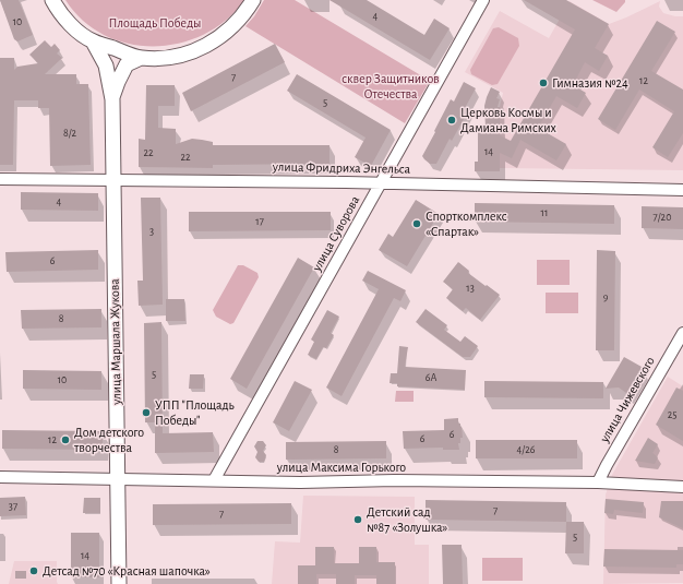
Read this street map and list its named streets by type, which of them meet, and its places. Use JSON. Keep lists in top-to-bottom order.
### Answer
{
  "streets": {
    "main road": ["улица Маршала Жукова"],
    "street": [
      "улица Фридриха Энгельса",
      "улица Суворова",
      "улица Чижевского",
      "улица Максима Горького"
    ]
  },
  "crossings": [
    ["улица Фридриха Энгельса", "улица Суворова"],
    ["улица Фридриха Энгельса", "улица Маршала Жукова"],
    ["улица Суворова", "улица Максима Горького"],
    ["улица Маршала Жукова", "улица Максима Горького"],
    ["улица Чижевского", "улица Максима Горького"]
  ],
  "parks": ["Площадь Победы", "сквер Защитников Отечества"],
  "places": [
    "Гимназия №24",
    "Церковь Космы и Дамиана Римских",
    "Спорткомплекс «Спартак»",
    "УПП \"Площадь Победы\"",
    "Дом детского творчества",
    "Детский сад №87 «Золушка»",
    "Детсад №70 «Красная шапочка»"
  ],
  "house_numbers": [
    "4",
    "10",
    "7",
    "12",
    "5",
    "8/2",
    "14",
    "22",
    "22",
    "4",
    "11",
    "7/20",
    "17",
    "3",
    "6",
    "13",
    "9",
    "8",
    "5",
    "6А",
    "10",
    "25",
    "6",
    "6",
    "12",
    "8",
    "4/26",
    "37",
    "7",
    "7",
    "5",
    "14"
  ]
}
